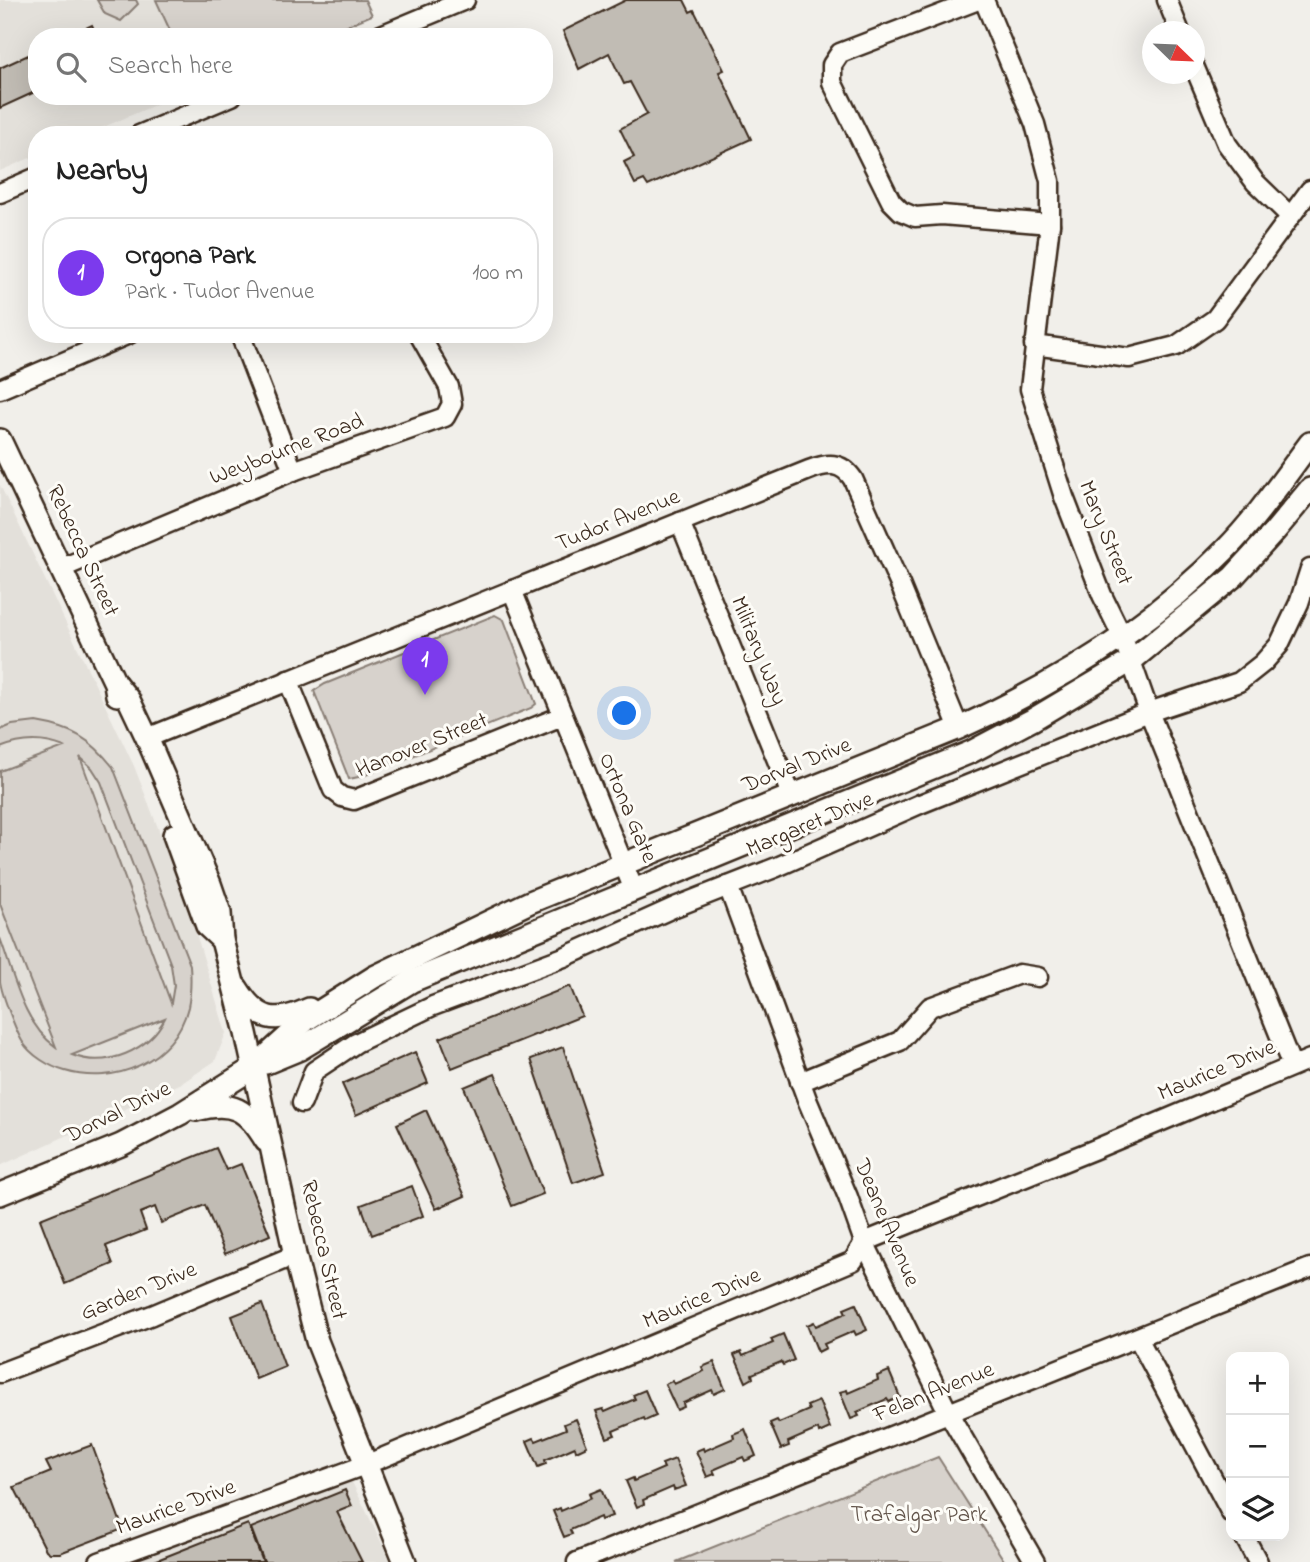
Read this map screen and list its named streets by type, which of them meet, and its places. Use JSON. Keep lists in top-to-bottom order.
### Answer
{
  "streets": {
    "main road": ["Rebecca Street", "Dorval Drive"],
    "street": [
      "Weybourne Road",
      "Tudor Avenue",
      "Mary Street",
      "Military Way",
      "Hanover Street",
      "Ortona Gate",
      "Margaret Drive",
      "Maurice Drive",
      "Deane Avenue",
      "Garden Drive",
      "Felan Avenue"
    ]
  },
  "crossings": [
    ["Weybourne Road", "Rebecca Street"],
    ["Tudor Avenue", "Rebecca Street"],
    ["Tudor Avenue", "Military Way"],
    ["Tudor Avenue", "Hanover Street"],
    ["Tudor Avenue", "Dorval Drive"],
    ["Tudor Avenue", "Ortona Gate"],
    ["Mary Street", "Dorval Drive"],
    ["Mary Street", "Margaret Drive"],
    ["Mary Street", "Maurice Drive"],
    ["Rebecca Street", "Dorval Drive"],
    ["Rebecca Street", "Maurice Drive"],
    ["Rebecca Street", "Garden Drive"],
    ["Military Way", "Dorval Drive"],
    ["Hanover Street", "Ortona Gate"],
    ["Dorval Drive", "Ortona Gate"],
    ["Margaret Drive", "Deane Avenue"],
    ["Maurice Drive", "Deane Avenue"],
    ["Deane Avenue", "Felan Avenue"]
  ],
  "parks": ["Trafalgar Park"],
  "north": "bottom right",
  "page": {
    "search": "Search here",
    "heading": "Nearby",
    "list": [
      {
        "mark": "1",
        "name": "Orgona Park",
        "note": "Park · Tudor Avenue",
        "value": "100 m"
      }
    ],
    "pins": "1",
    "map_buttons": ["+", "−"]
  }
}
